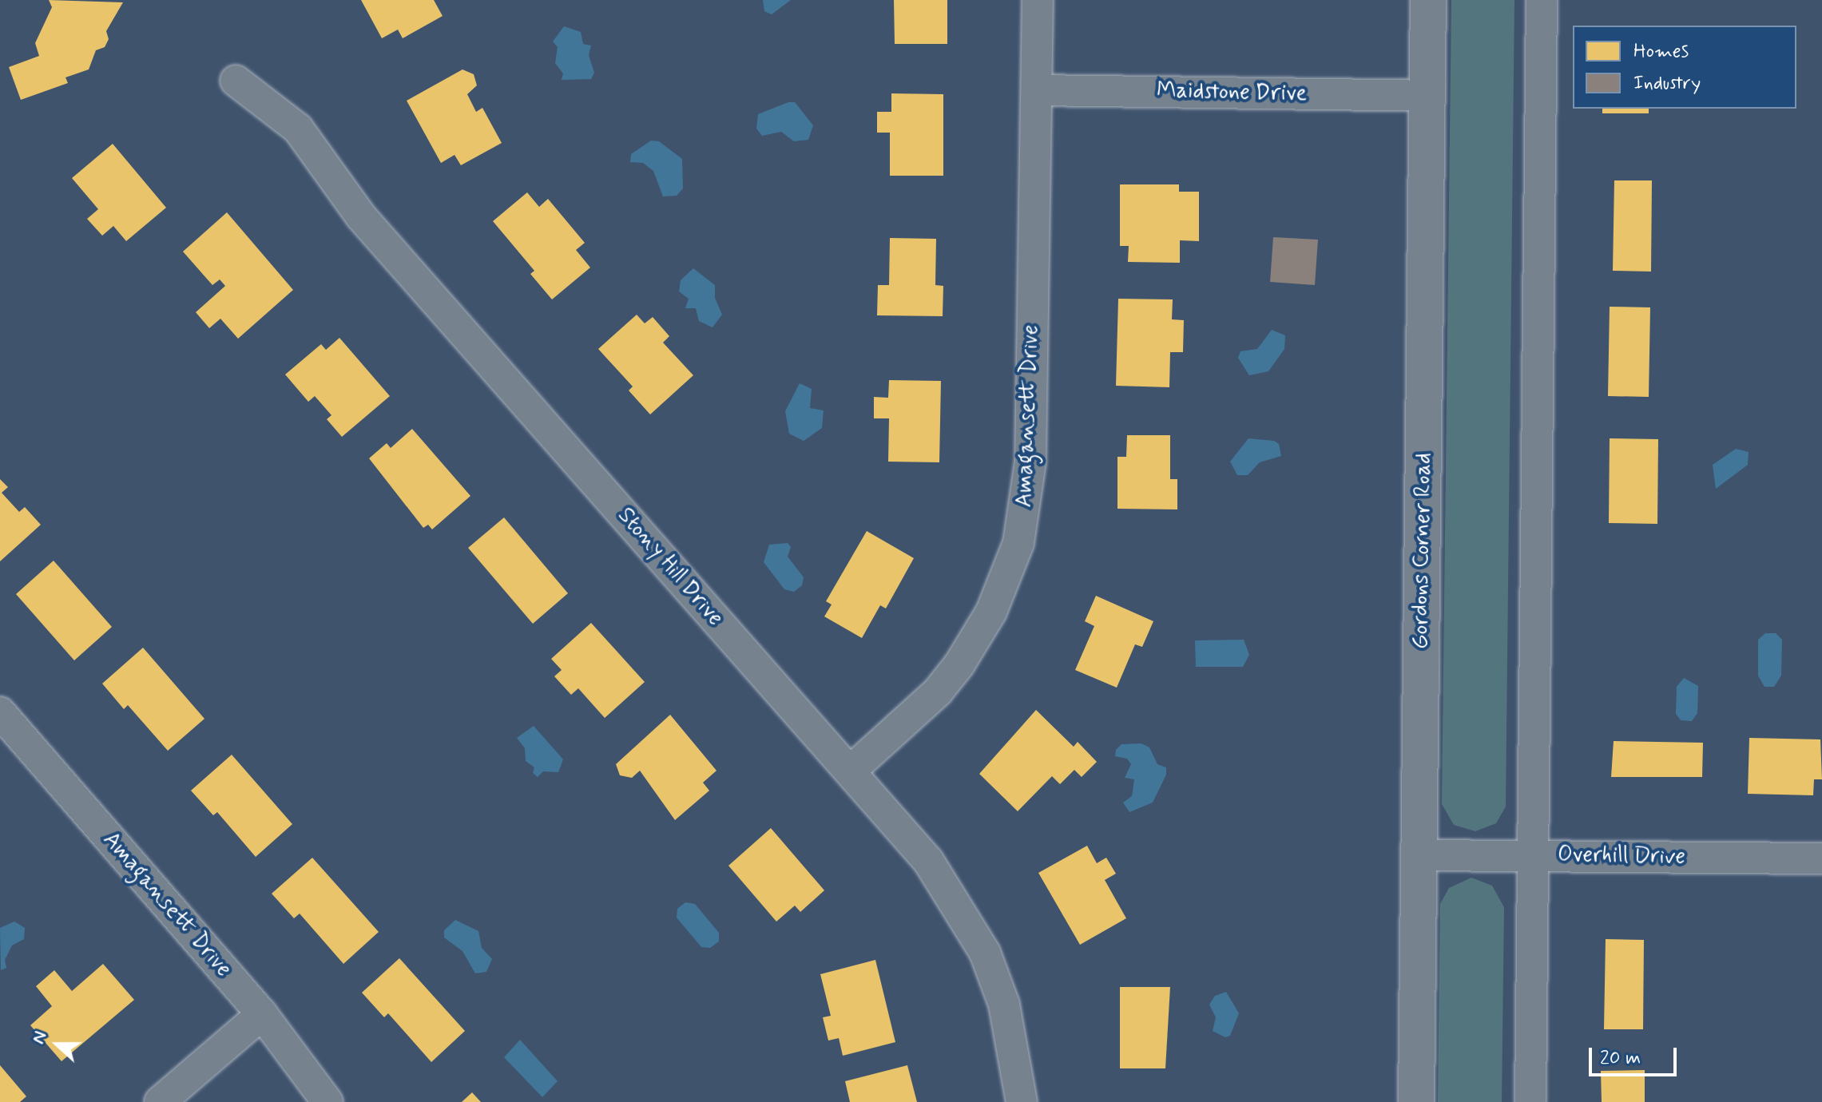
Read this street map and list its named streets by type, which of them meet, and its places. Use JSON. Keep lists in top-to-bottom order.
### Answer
{
  "streets": {
    "street": [
      "Maidstone Drive",
      "Amagansett Drive",
      "Gordons Corner Road",
      "Stony Hill Drive",
      "Overhill Drive"
    ]
  },
  "crossings": [
    ["Maidstone Drive", "Amagansett Drive"],
    ["Maidstone Drive", "Gordons Corner Road"],
    ["Amagansett Drive", "Stony Hill Drive"],
    ["Gordons Corner Road", "Overhill Drive"]
  ],
  "legend": ["Homes", "Industry"],
  "scale_bar": "20 m",
  "north": "left"
}
